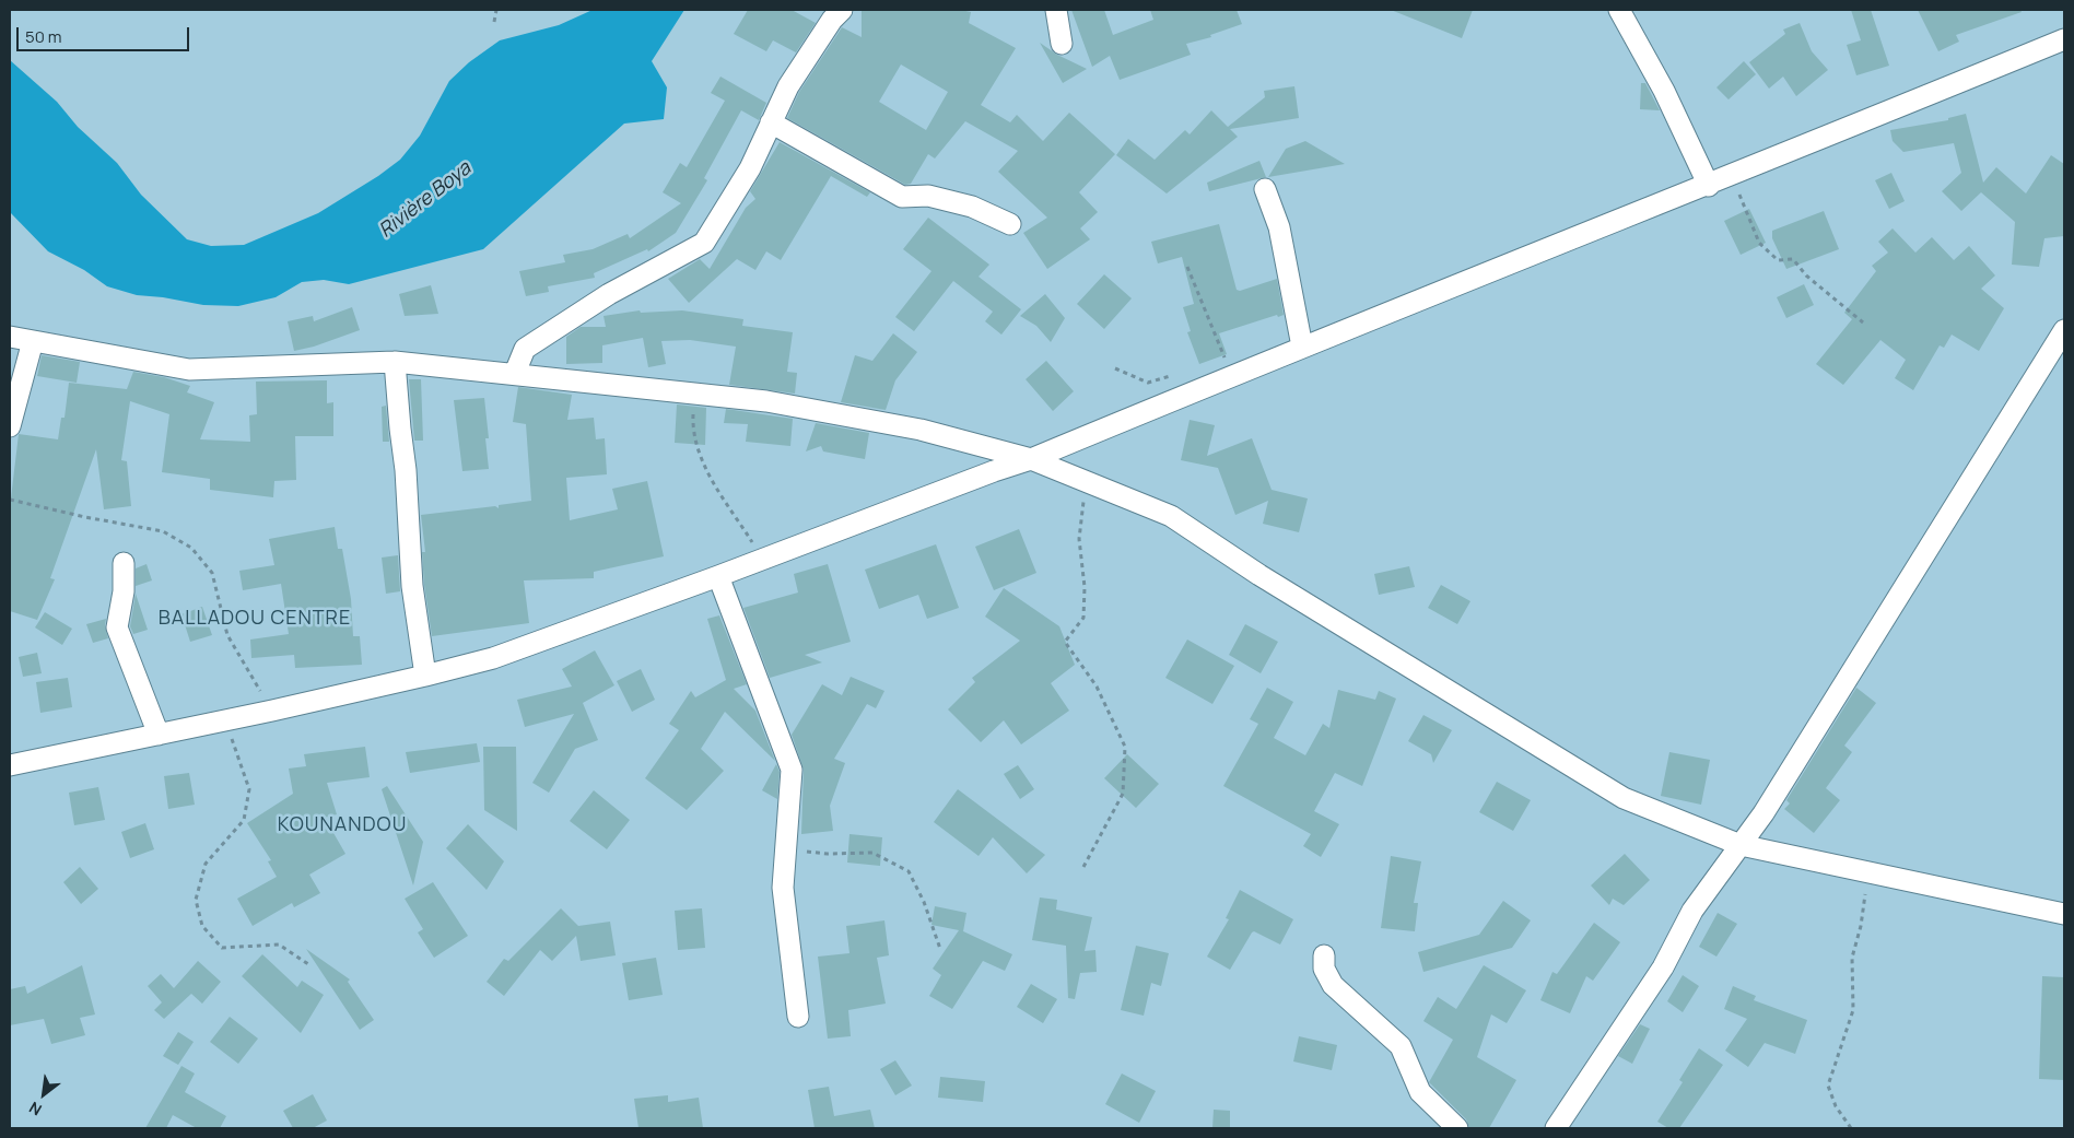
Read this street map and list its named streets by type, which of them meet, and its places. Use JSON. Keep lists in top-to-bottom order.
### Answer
{
  "districts": ["BALLADOU CENTRE", "KOUNANDOU"],
  "water": ["Rivière Boya"],
  "scale_bar": "50 m",
  "north": "bottom left"
}
